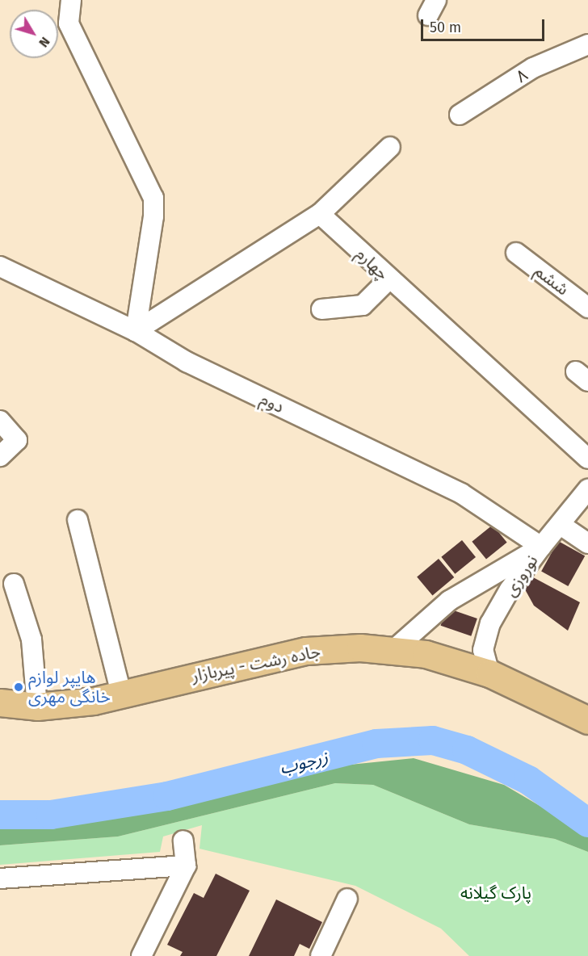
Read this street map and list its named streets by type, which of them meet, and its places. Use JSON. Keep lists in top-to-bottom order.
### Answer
{
  "streets": {
    "main road": ["جاده رشت - پیربازار"],
    "street": [
      "۸",
      "چهارم",
      "ششم",
      "دوم",
      "نوروزی"
    ]
  },
  "crossings": [
    ["دوم", "نوروزی"],
    ["نوروزی", "جاده رشت - پیربازار"]
  ],
  "water": ["زرجوب"],
  "parks": ["پارک گیلانه"],
  "places": ["هایپر لوازم خانگی مهری"],
  "scale_bar": "50 m",
  "north": "bottom right"
}
